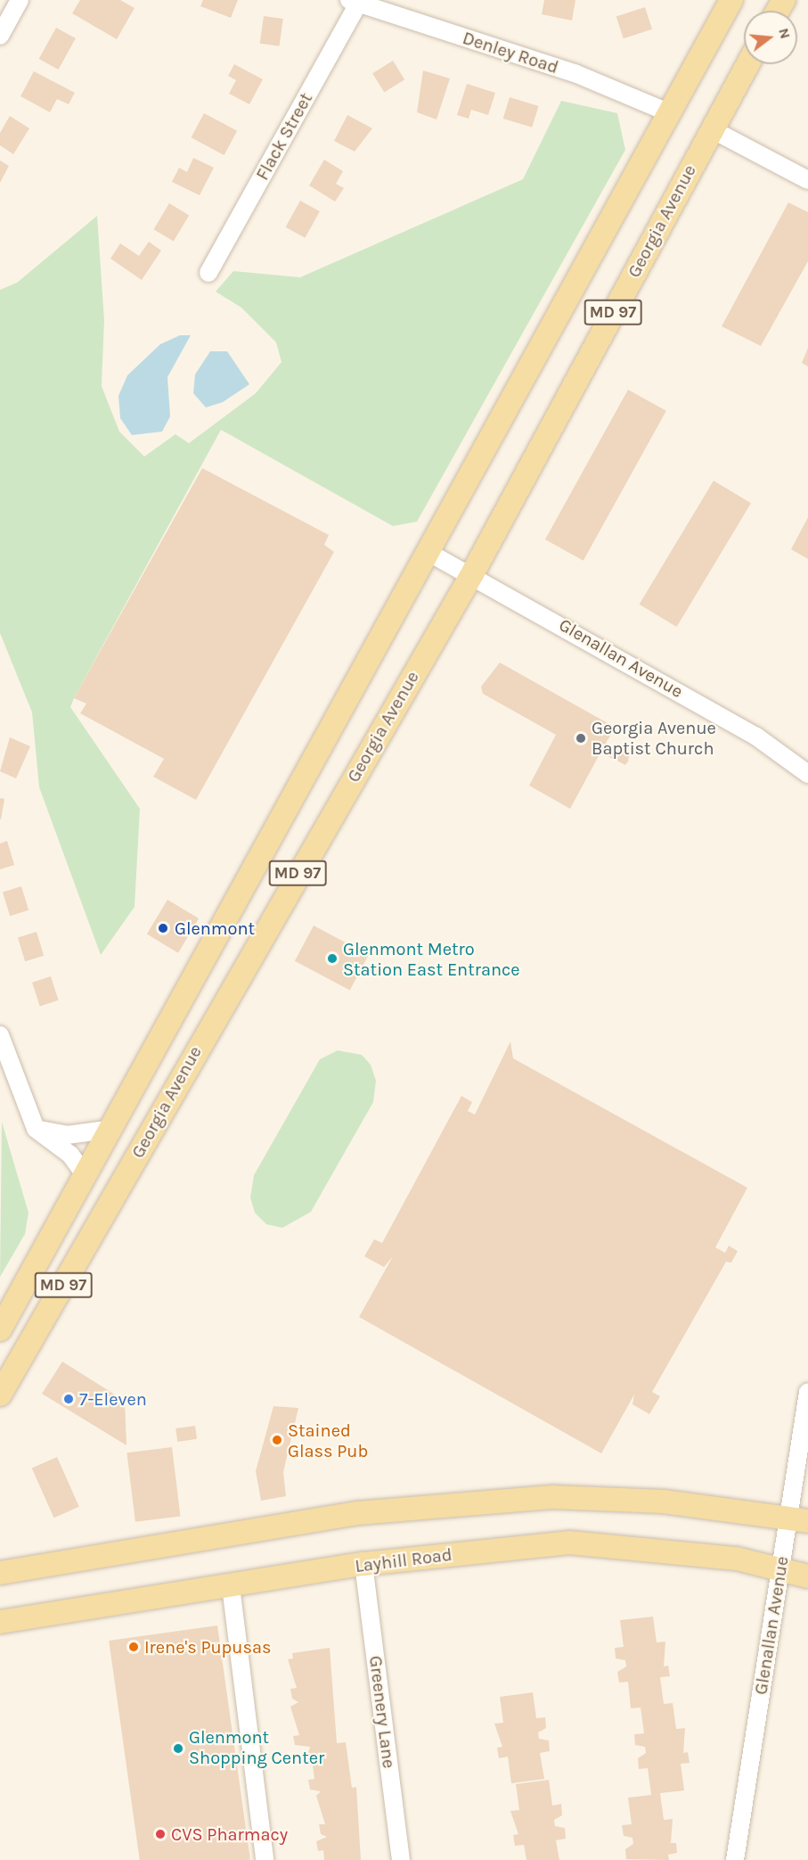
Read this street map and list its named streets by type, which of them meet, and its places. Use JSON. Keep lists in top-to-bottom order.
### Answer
{
  "streets": {
    "main road": ["Georgia Avenue", "MD 97", "Layhill Road"],
    "street": [
      "Denley Road",
      "Flack Street",
      "Glenallan Avenue",
      "Greenery Lane"
    ]
  },
  "crossings": [
    ["Denley Road", "Flack Street"],
    ["Denley Road", "Georgia Avenue"],
    ["Georgia Avenue", "Glenallan Avenue"],
    ["Glenallan Avenue", "Layhill Road"],
    ["Layhill Road", "Greenery Lane"]
  ],
  "places": [
    "Georgia Avenue Baptist Church",
    "Glenmont",
    "Glenmont Metro Station East Entrance",
    "7-Eleven",
    "Stained Glass Pub",
    "Irene's Pupusas",
    "Glenmont Shopping Center",
    "CVS Pharmacy"
  ],
  "north": "right"
}
